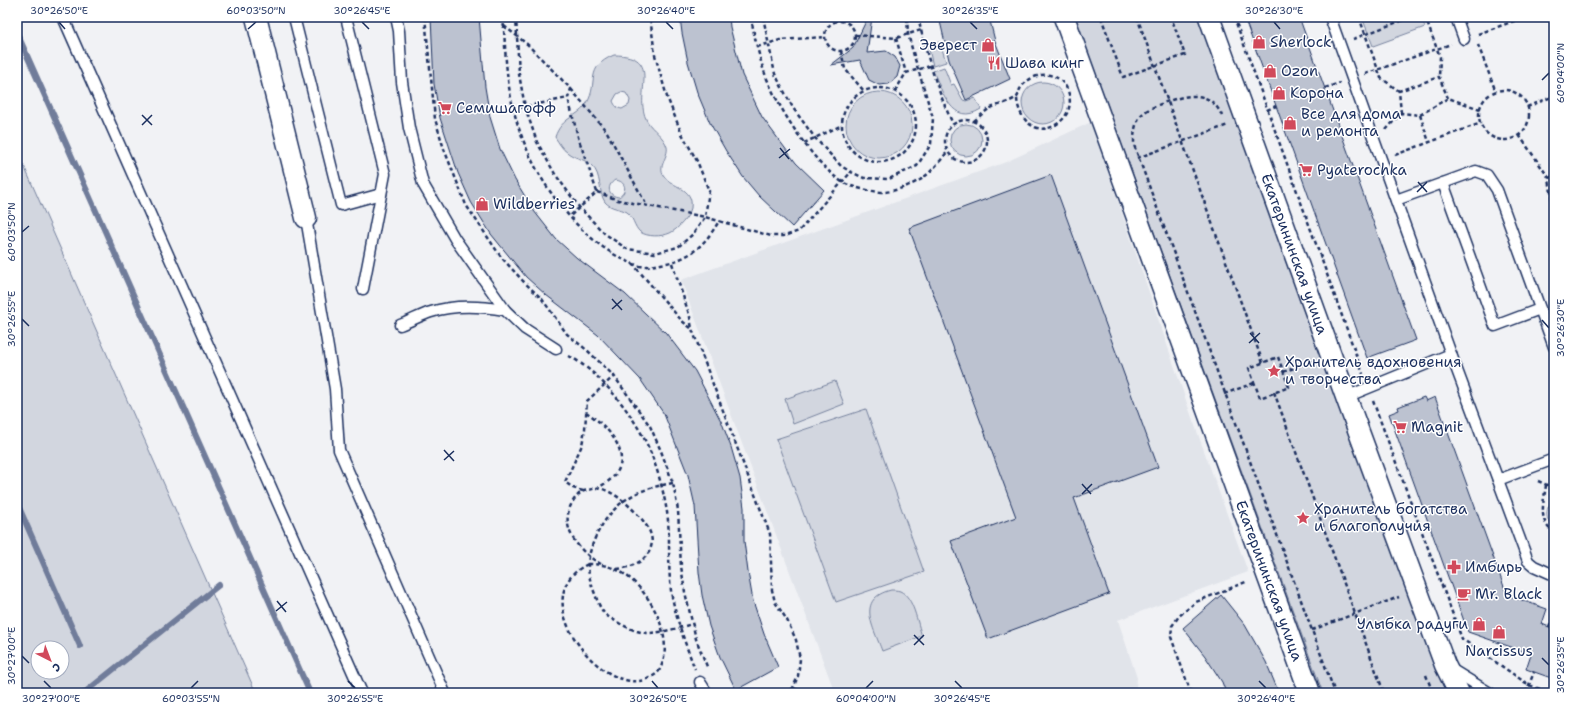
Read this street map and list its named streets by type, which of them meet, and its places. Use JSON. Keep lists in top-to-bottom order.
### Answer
{
  "streets": {
    "street": ["Екатерининская улица"]
  },
  "places": {
    "shop": [
      "Sherlock",
      "Эверест",
      "Ozon",
      "Корона",
      "Все для дома и ремонта",
      "Wildberries",
      "Улыбка радуги",
      "Narcissus"
    ],
    "restaurant": ["Шава кинг"],
    "supermarket": ["Семишагофф", "Pyaterochka", "Magnit"],
    "place": ["Хранитель вдохновения и творчества", "Хранитель богатства и благополучия"],
    "pharmacy": ["Имбирь"],
    "cafe": ["Mr. Black"]
  },
  "north": "bottom right",
  "coordinates": [
    "30°26'50\"E",
    "60°03'50\"N",
    "30°26'45\"E",
    "30°26'40\"E",
    "30°26'35\"E",
    "30°26'30\"E",
    "60°04'00\"N",
    "30°26'55\"E",
    "30°27'00\"E",
    "60°03'55\"N"
  ]
}
